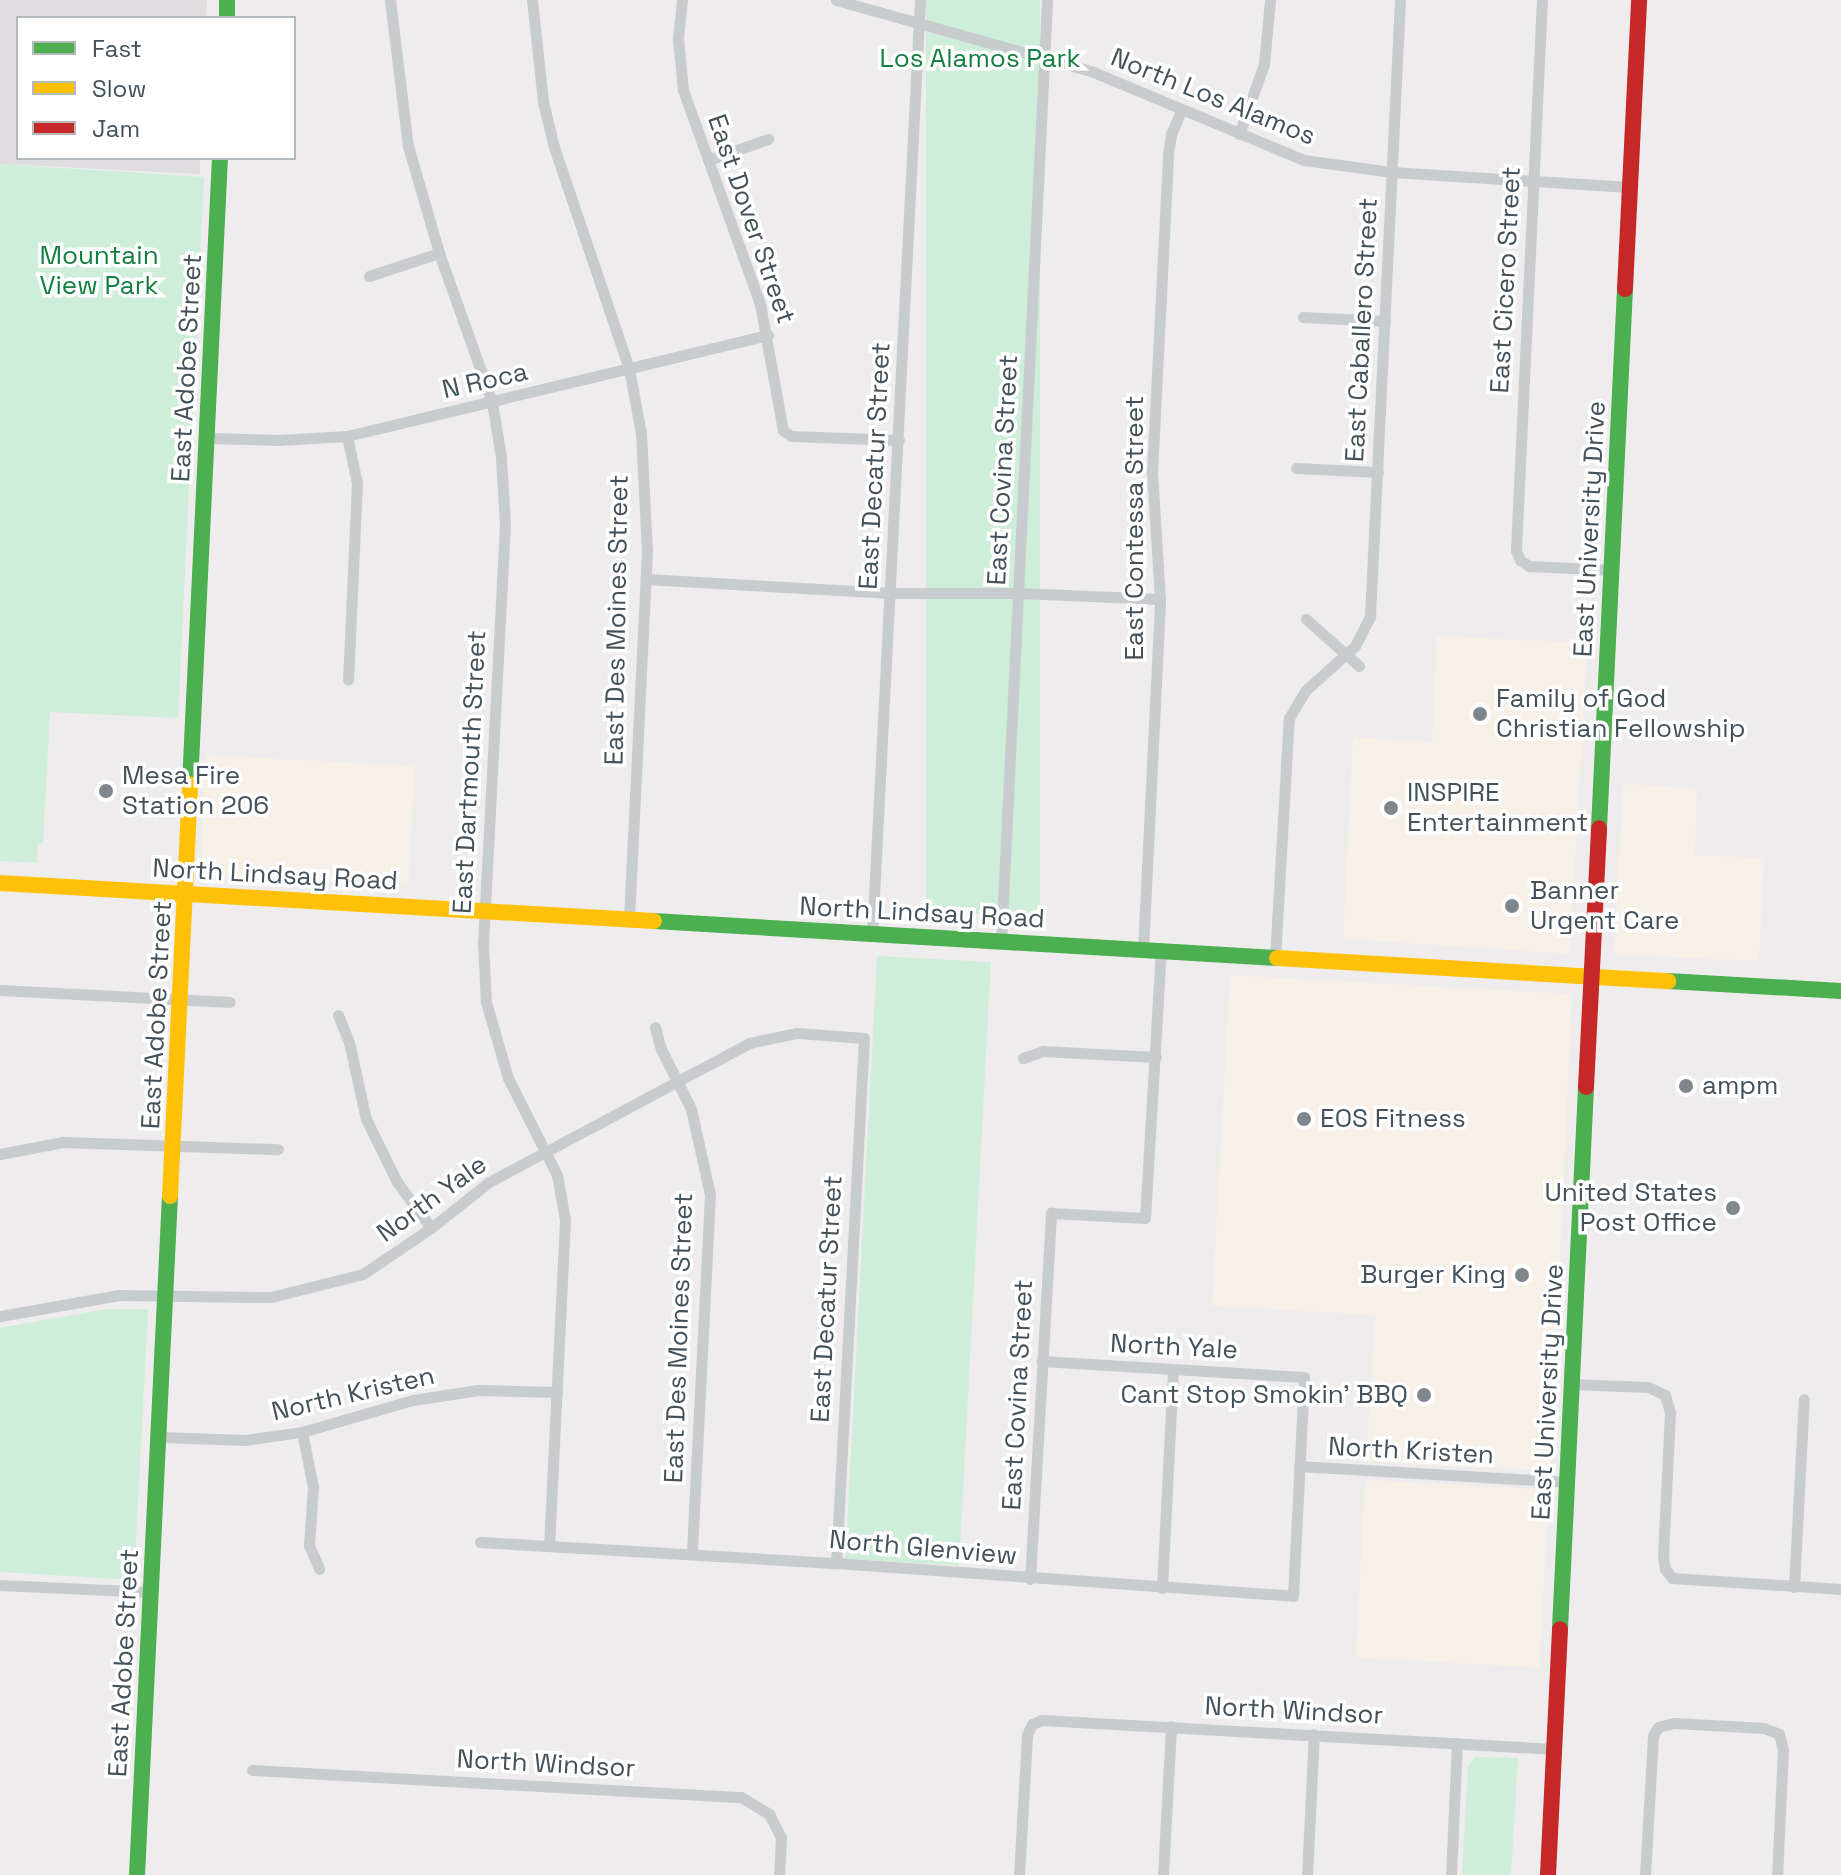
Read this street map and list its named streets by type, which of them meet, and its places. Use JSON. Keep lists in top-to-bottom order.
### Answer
{
  "streets": {
    "main road": ["East Adobe Street", "East University Drive", "North Lindsay Road"],
    "street": [
      "North Los Alamos",
      "East Dover Street",
      "East Cicero Street",
      "East Caballero Street",
      "N Roca",
      "East Decatur Street",
      "East Covina Street",
      "East Contessa Street",
      "East Des Moines Street",
      "East Dartmouth Street",
      "North Yale",
      "North Kristen",
      "North Glenview",
      "North Windsor"
    ]
  },
  "crossings": [
    ["North Los Alamos", "East Cicero Street"],
    ["North Los Alamos", "East Caballero Street"],
    ["North Los Alamos", "East Decatur Street"],
    ["North Los Alamos", "East Covina Street"],
    ["North Los Alamos", "East Contessa Street"],
    ["North Los Alamos", "East University Drive"],
    ["East Dover Street", "N Roca"],
    ["East Dover Street", "East Decatur Street"],
    ["East Cicero Street", "East University Drive"],
    ["East Caballero Street", "North Lindsay Road"],
    ["East Adobe Street", "N Roca"],
    ["East Adobe Street", "North Lindsay Road"],
    ["East Adobe Street", "North Yale"],
    ["East Adobe Street", "North Kristen"],
    ["N Roca", "East Des Moines Street"],
    ["N Roca", "East Dartmouth Street"],
    ["East Decatur Street", "North Lindsay Road"],
    ["East Decatur Street", "North Yale"],
    ["East Decatur Street", "North Glenview"],
    ["East Covina Street", "North Lindsay Road"],
    ["East Covina Street", "North Yale"],
    ["East Covina Street", "North Glenview"],
    ["East Contessa Street", "North Lindsay Road"],
    ["East University Drive", "North Lindsay Road"],
    ["East University Drive", "North Kristen"],
    ["East University Drive", "North Windsor"],
    ["East Des Moines Street", "North Lindsay Road"],
    ["East Des Moines Street", "North Yale"],
    ["East Des Moines Street", "North Glenview"],
    ["East Dartmouth Street", "North Lindsay Road"],
    ["East Dartmouth Street", "North Yale"],
    ["East Dartmouth Street", "North Kristen"],
    ["East Dartmouth Street", "North Glenview"],
    ["North Yale", "North Kristen"],
    ["North Yale", "North Glenview"],
    ["North Kristen", "North Glenview"]
  ],
  "parks": ["Los Alamos Park", "Mountain View Park"],
  "places": [
    "Family of God Christian Fellowship",
    "Mesa Fire Station 206",
    "INSPIRE Entertainment",
    "Banner Urgent Care",
    "ampm",
    "EOS Fitness",
    "United States Post Office",
    "Burger King",
    "Cant Stop Smokin' BBQ"
  ],
  "legend": ["Fast", "Slow", "Jam"]
}
